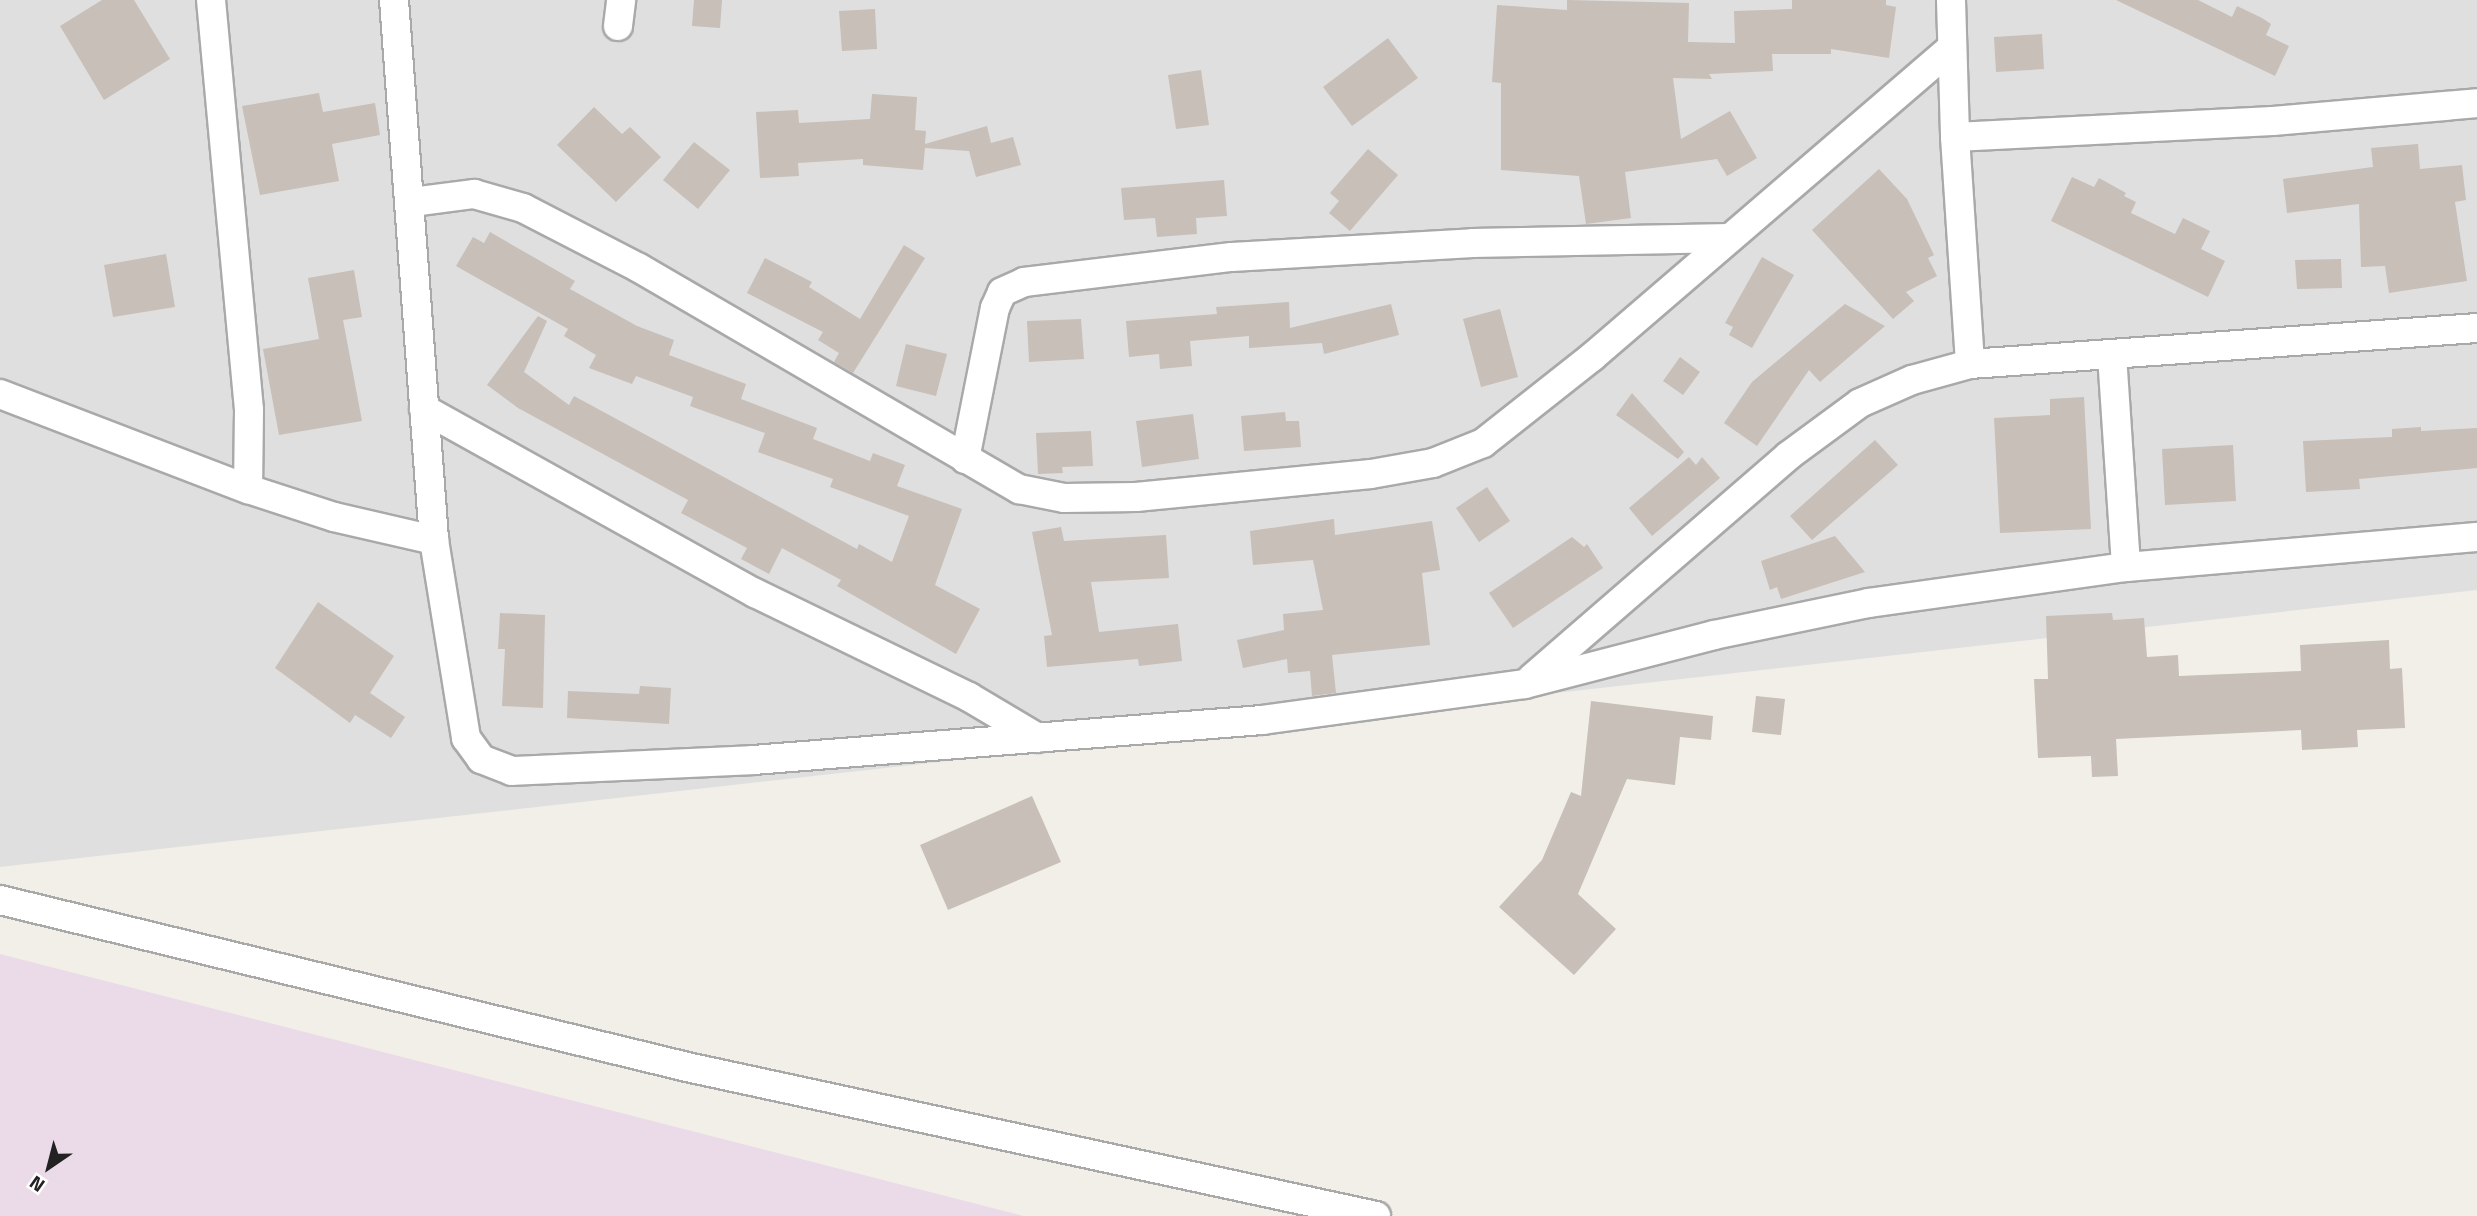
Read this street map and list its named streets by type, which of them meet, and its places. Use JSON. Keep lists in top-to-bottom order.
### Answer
{
  "north": "bottom left"
}
